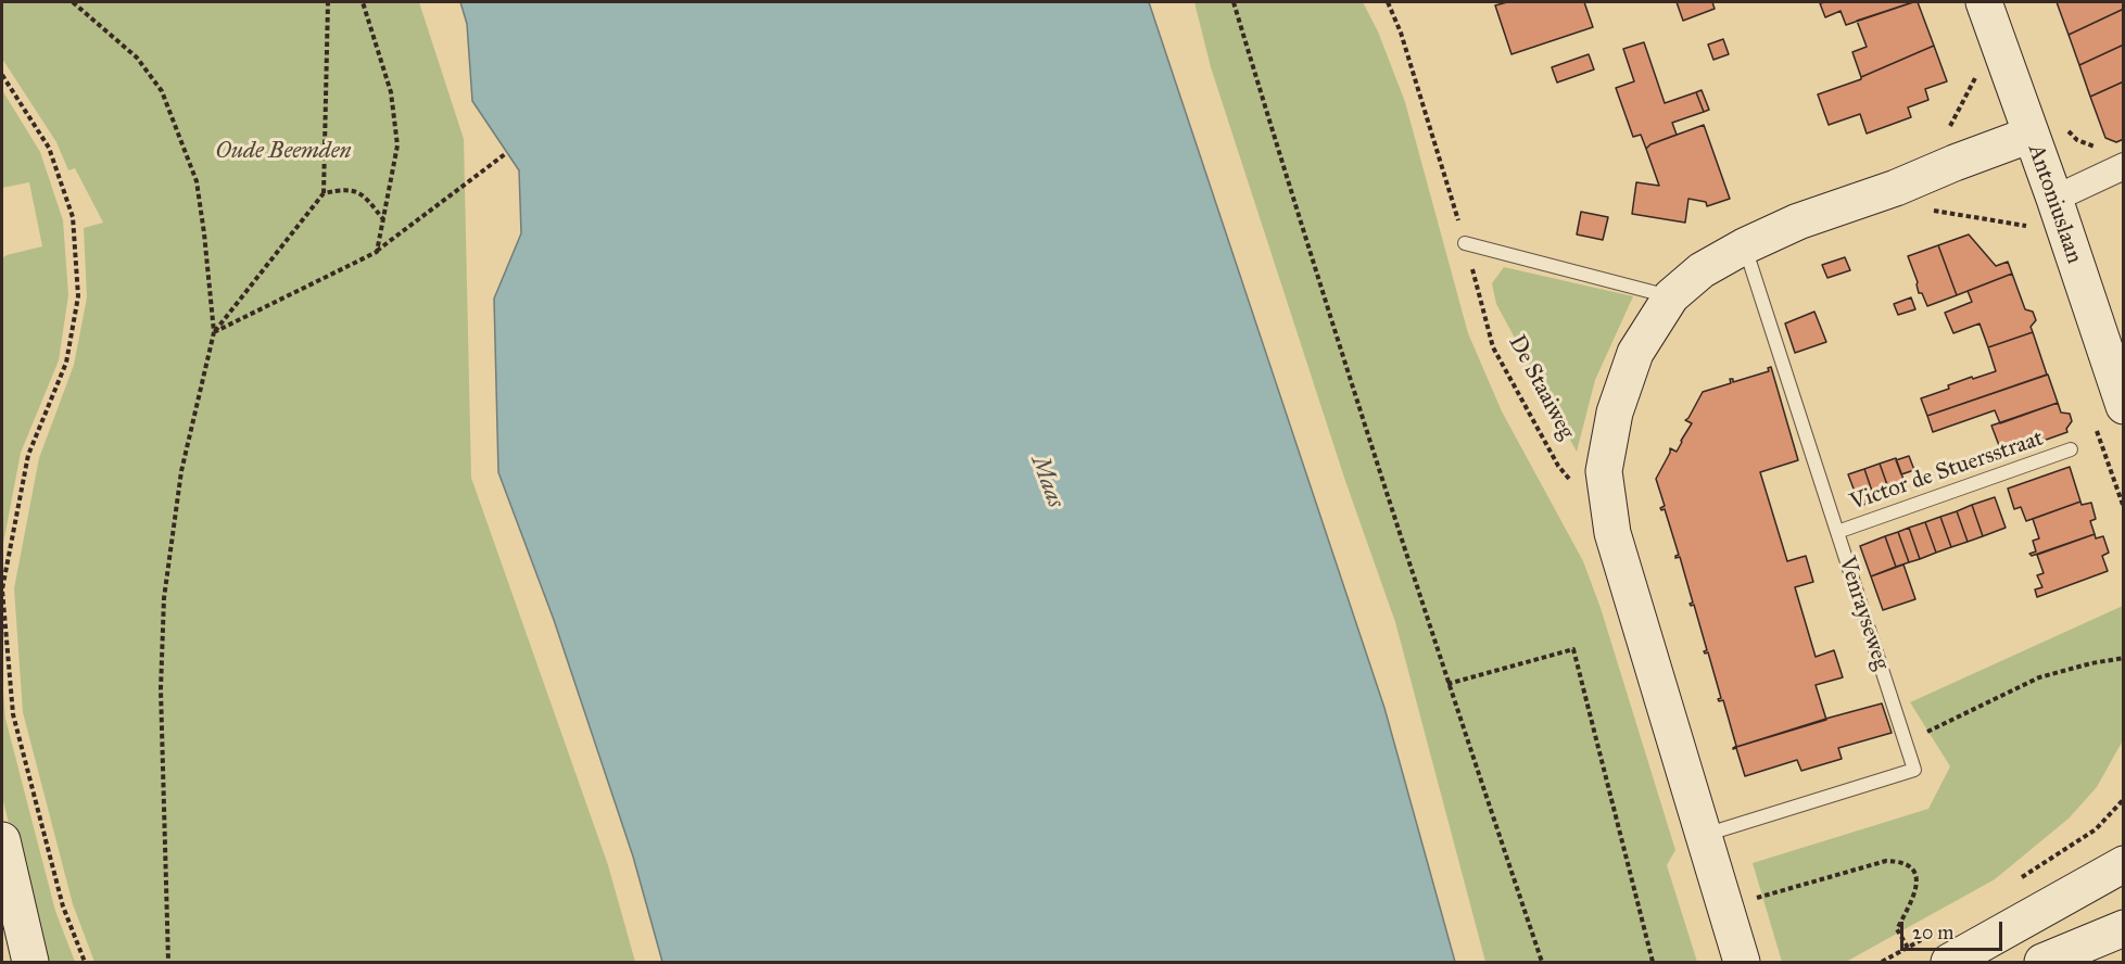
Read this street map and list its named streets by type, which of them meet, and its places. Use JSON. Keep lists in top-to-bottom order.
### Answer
{
  "streets": {
    "street": ["Antoniuslaan"],
    "lane": ["Victor de Stuersstraat", "Venrayseweg"],
    "path": ["De Staaiweg"]
  },
  "crossings": [
    ["Victor de Stuersstraat", "Venrayseweg"]
  ],
  "water": ["Maas"],
  "parks": ["Oude Beemden"],
  "scale_bar": "20 m"
}
